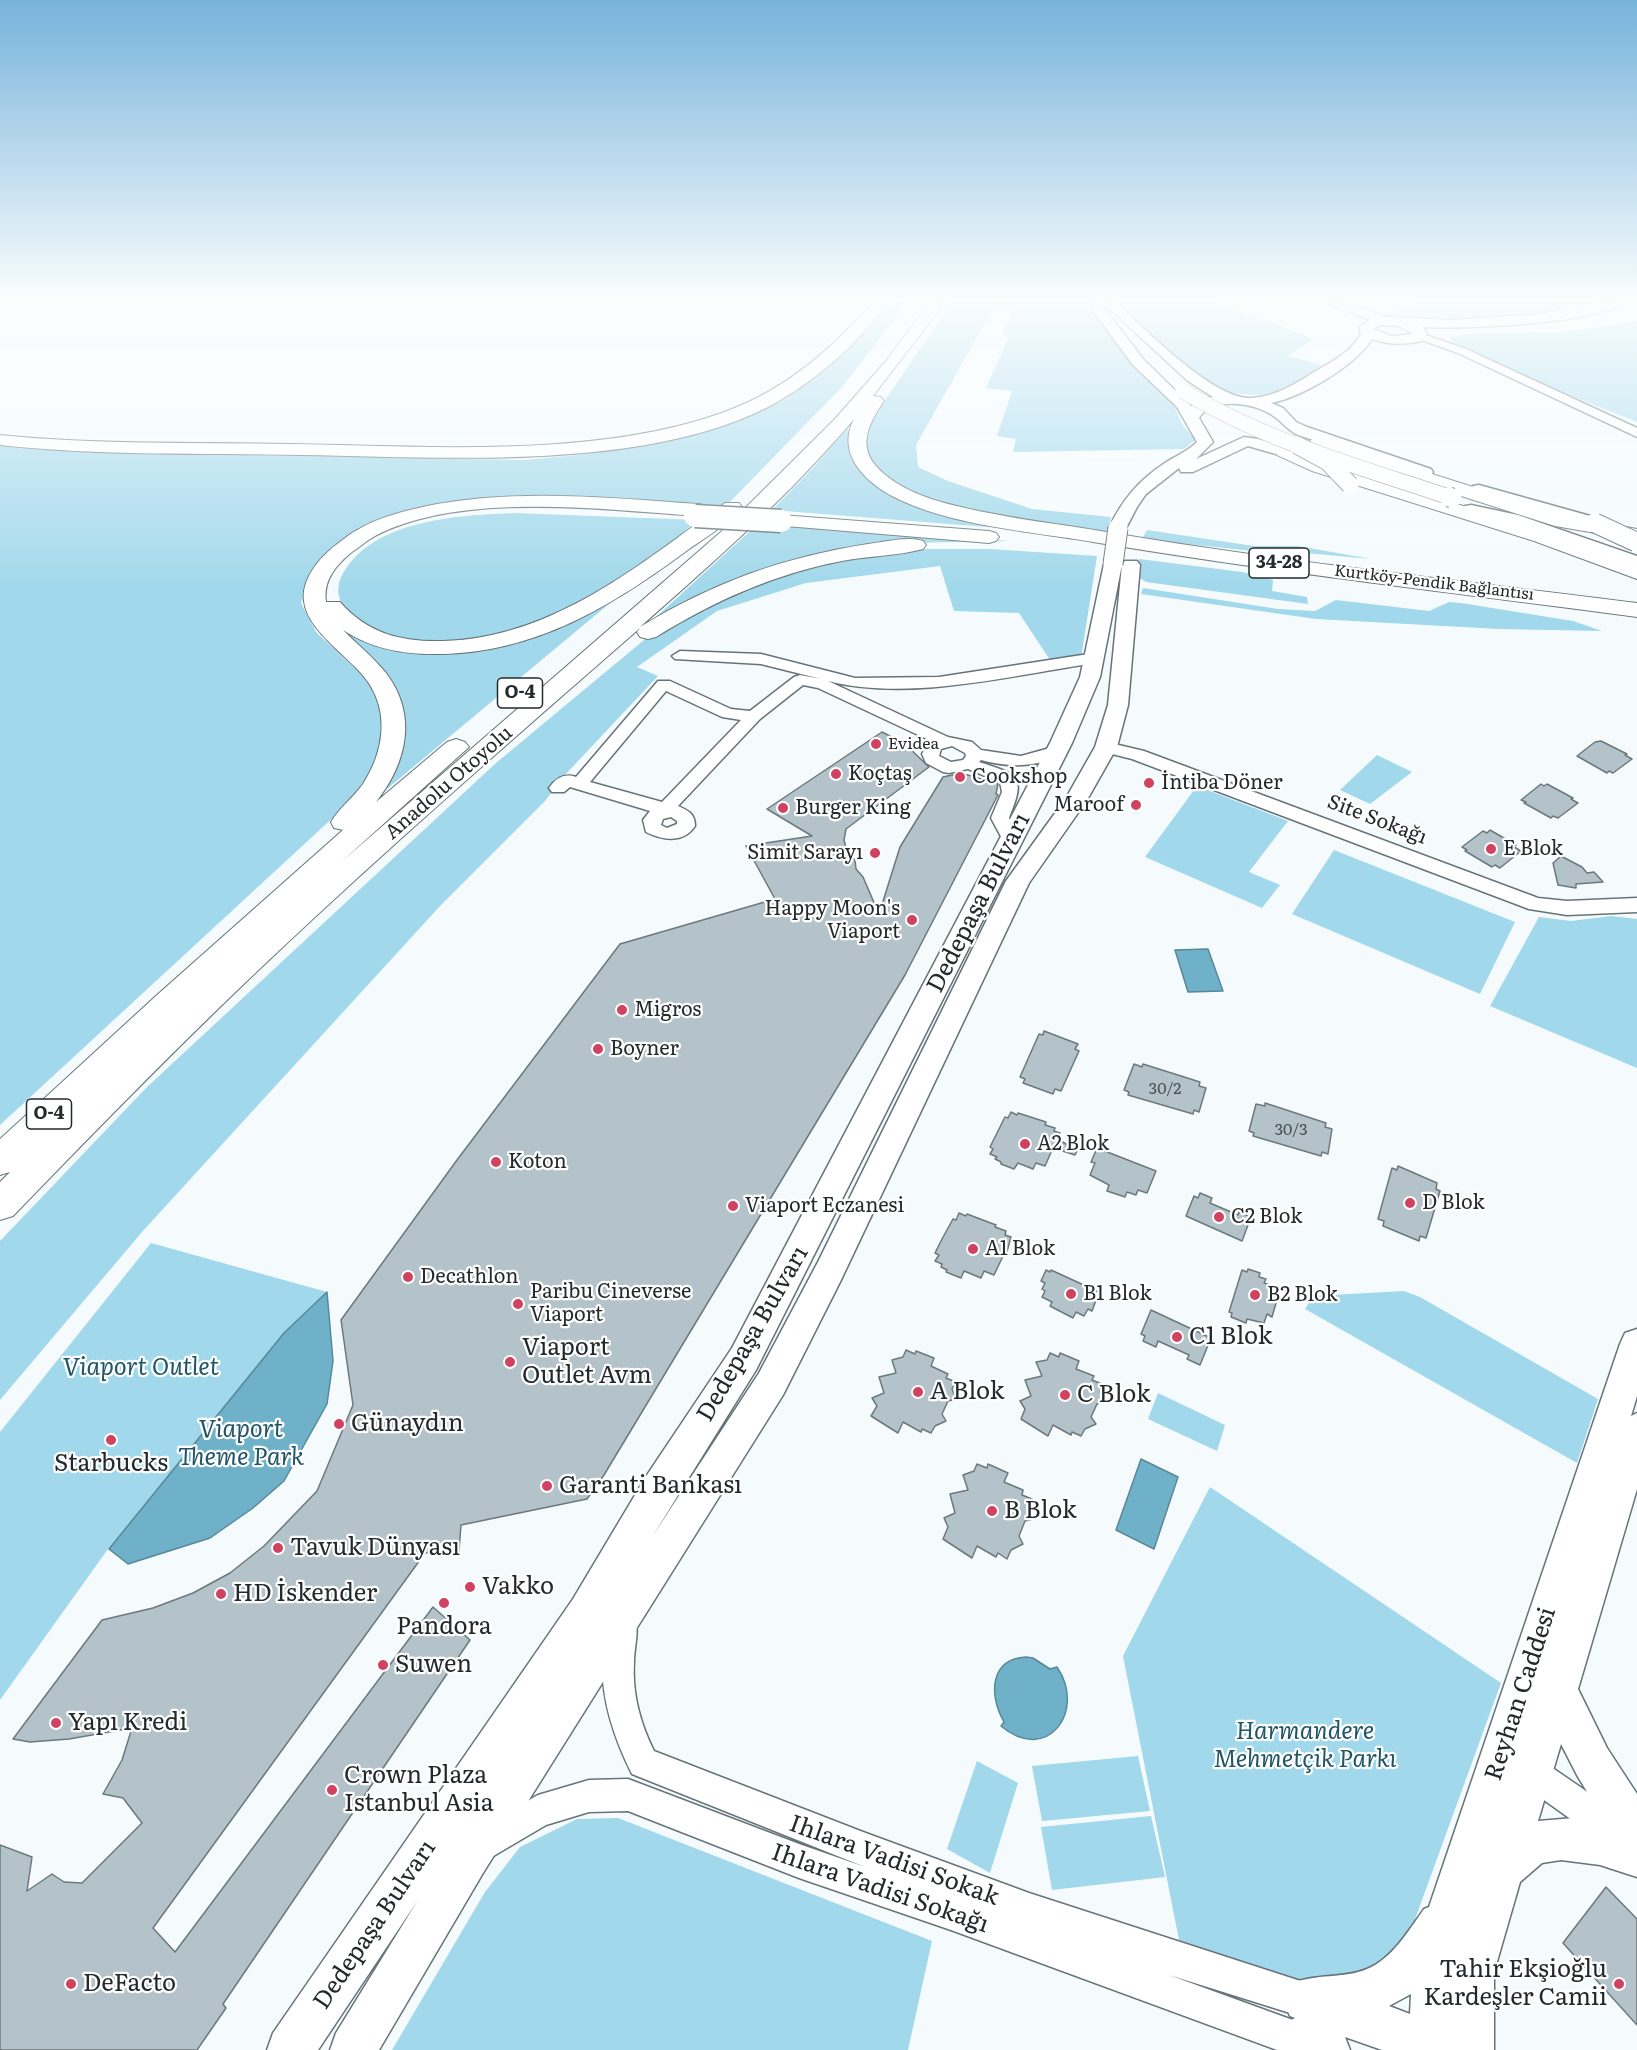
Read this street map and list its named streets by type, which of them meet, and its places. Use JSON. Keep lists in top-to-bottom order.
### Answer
{
  "streets": {
    "highway": [
      "34-28",
      "Kurtköy-Pendik Bağlantısı",
      "O-4",
      "Anadolu Otoyolu"
    ],
    "main road": ["Dedepaşa Bulvarı", "Reyhan Caddesi"],
    "street": ["Site Sokağı", "Ihlara Vadisi Sokak", "Ihlara Vadisi Sokağı"]
  },
  "crossings": [
    ["Site Sokağı", "Dedepaşa Bulvarı"],
    ["Dedepaşa Bulvarı", "Ihlara Vadisi Sokak"],
    ["Dedepaşa Bulvarı", "Ihlara Vadisi Sokağı"],
    ["Ihlara Vadisi Sokak", "Ihlara Vadisi Sokağı"]
  ],
  "parks": ["Viaport Outlet", "Viaport Theme Park", "Harmandere Mehmetçik Parkı"],
  "places": [
    "Evidea",
    "Koçtaş",
    "Cookshop",
    "İntiba Döner",
    "Maroof",
    "Burger King",
    "E Blok",
    "Simit Sarayı",
    "Happy Moon's Viaport",
    "Migros",
    "Boyner",
    "A2 Blok",
    "Koton",
    "D Blok",
    "Viaport Eczanesi",
    "C2 Blok",
    "A1 Blok",
    "Decathlon",
    "B1 Blok",
    "B2 Blok",
    "Paribu Cineverse Viaport",
    "C1 Blok",
    "Viaport Outlet Avm",
    "A Blok",
    "C Blok",
    "Günaydın",
    "Starbucks",
    "Garanti Bankası",
    "B Blok",
    "Tavuk Dünyası",
    "Vakko",
    "HD İskender",
    "Pandora",
    "Suwen",
    "Yapı Kredi",
    "Crown Plaza Istanbul Asia",
    "DeFacto",
    "Tahir Ekşioğlu Kardeşler Camii"
  ],
  "house_numbers": ["30/2", "30/3"]
}
